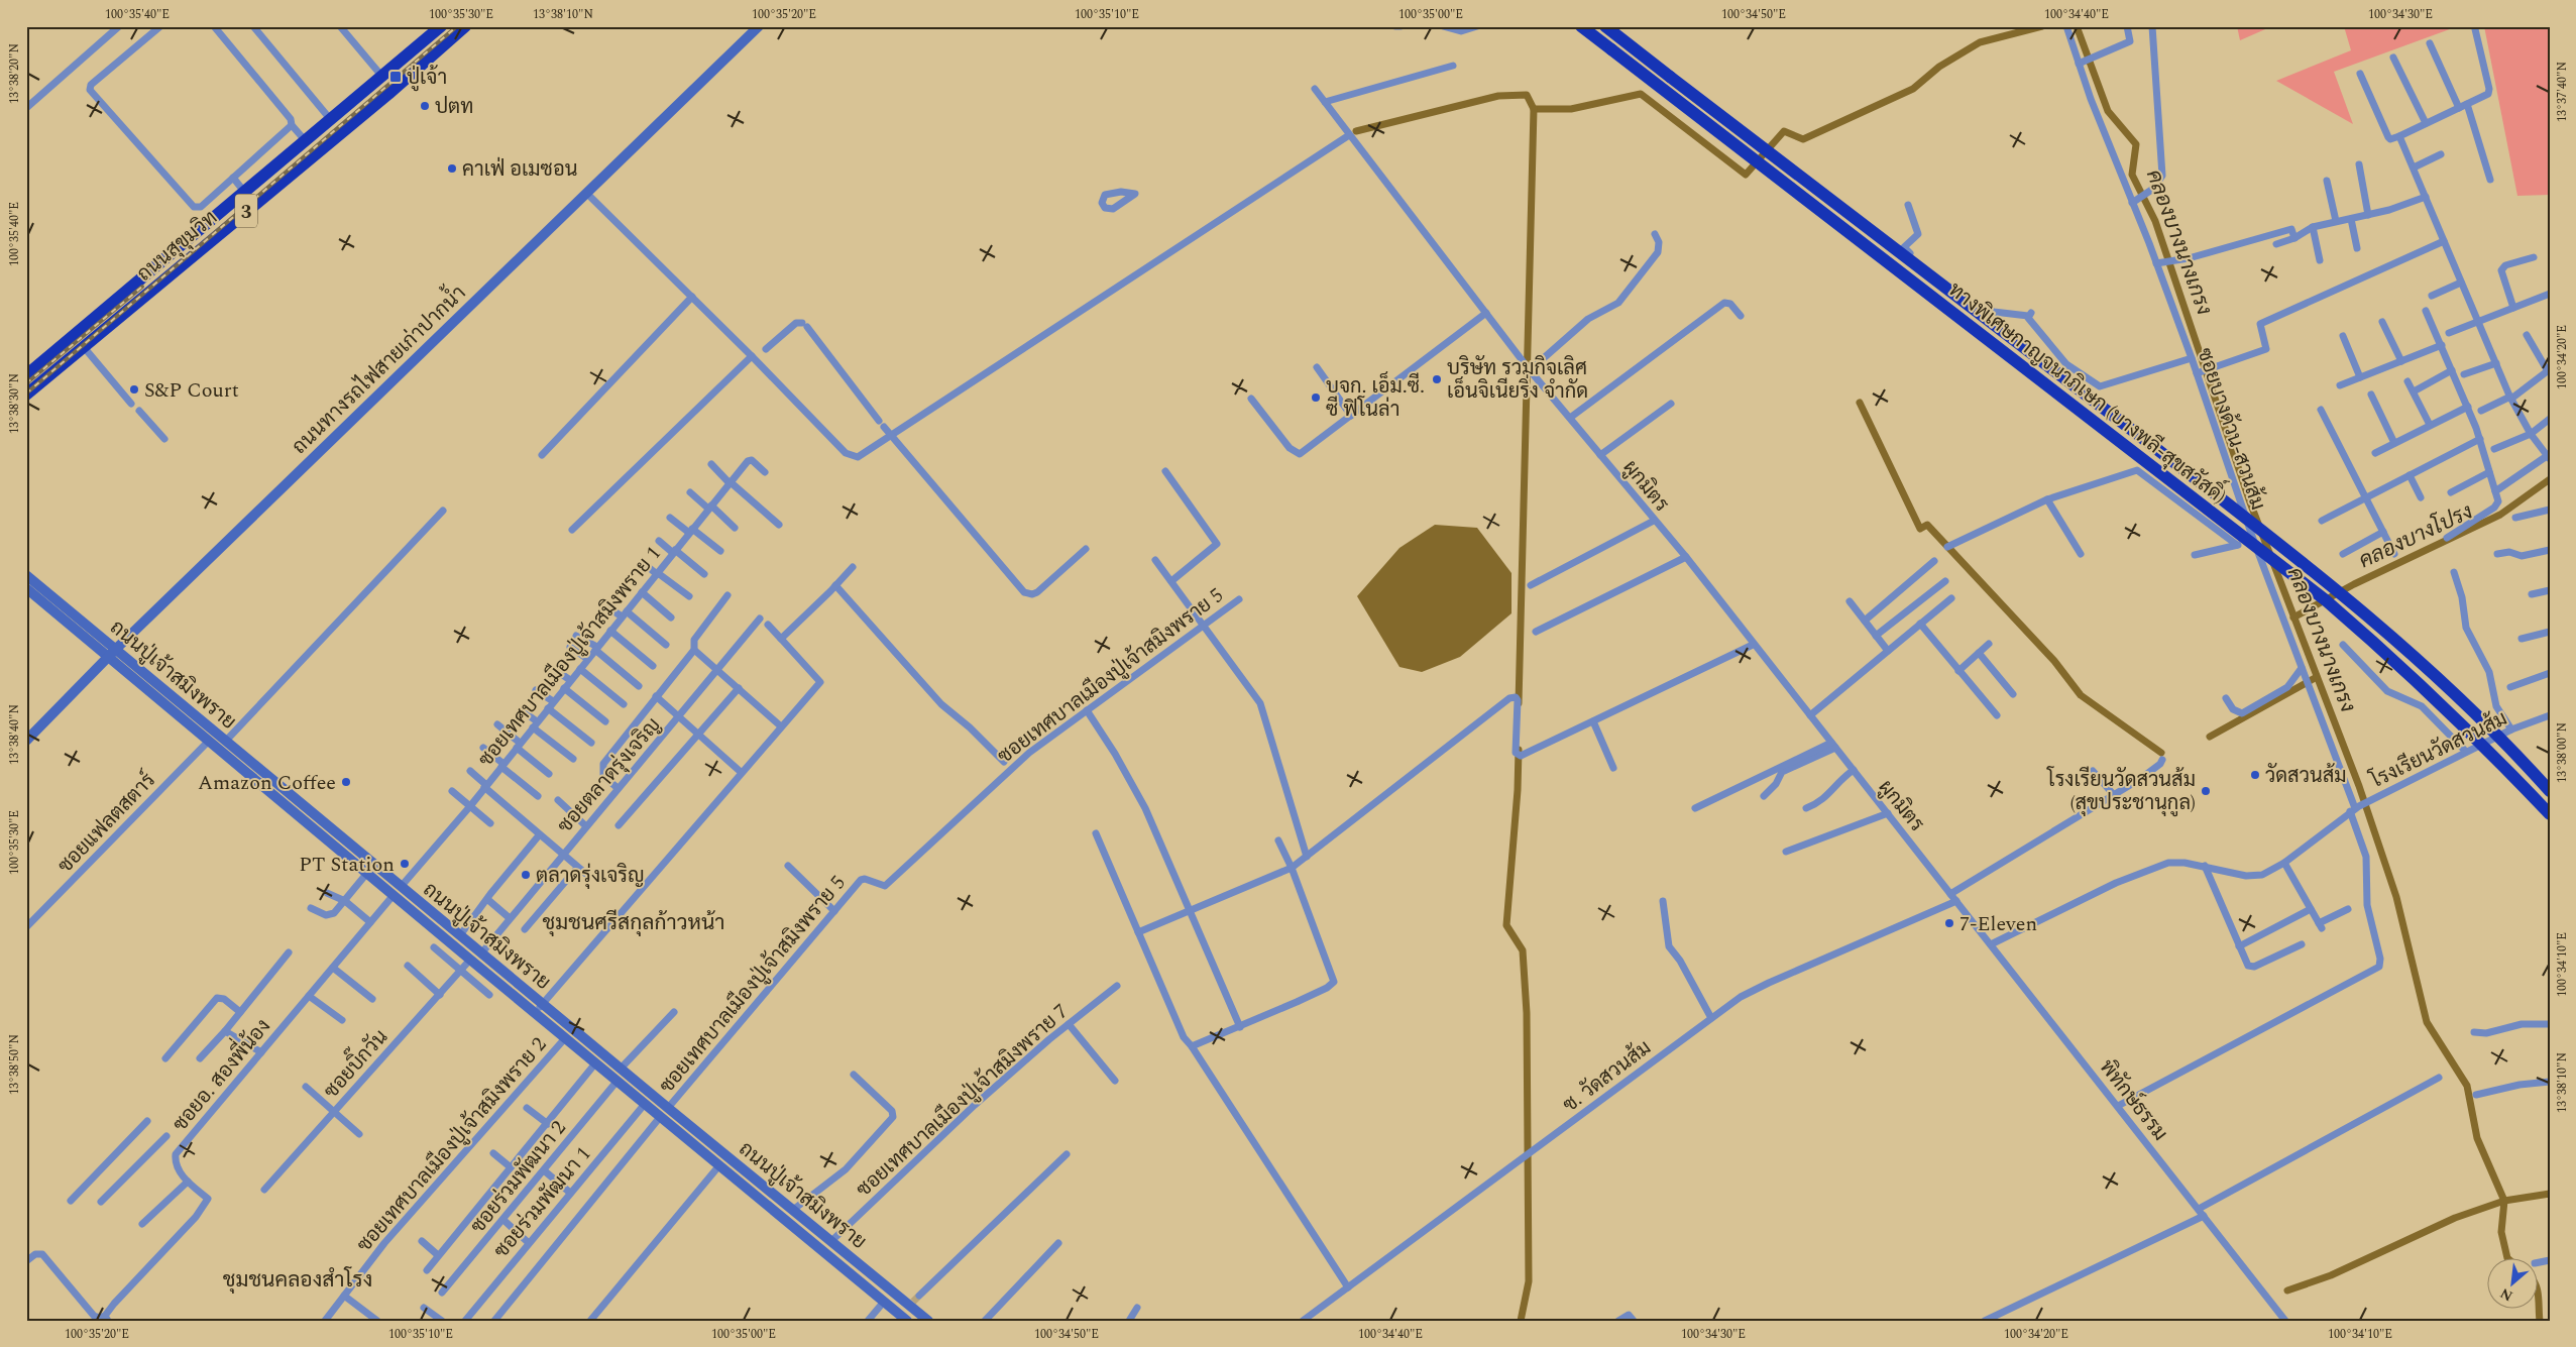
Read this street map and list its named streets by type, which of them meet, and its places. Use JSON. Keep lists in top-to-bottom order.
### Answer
{
  "streets": {
    "highway": ["3", "ถนนสุขุมวิท", "ทางพิเศษกาญจนาภิเษก (บางพลี-สุขสวัสดิ์)"],
    "main road": ["ถนนทางรถไฟสายเก่าปากน้ำ", "ถนนปู่เจ้าสมิงพราย"],
    "street": [
      "ซอยบางด้วน-สวนส้ม",
      "ผูกมิตร",
      "ซอยเทศบาลเมืองปู่เจ้าสมิงพราย 1",
      "ซอยเทศบาลเมืองปู่เจ้าสมิงพราย 5",
      "โรงเรียนวัดสวนส้ม",
      "ซอยตลาดรุ่งเจริญ",
      "ซอยแฟลตสตาร์",
      "ซอยบิ๊กวัน",
      "ซอยอ. สองพี่น้อง",
      "ซ. วัดสวนส้ม",
      "ซอยเทศบาลเมืองปู่เจ้าสมิงพราย 7",
      "พิทักษ์ธรรม",
      "ซอยเทศบาลเมืองปู่เจ้าสมิงพราย 2",
      "ซอยร่วมพัฒนา 2",
      "ซอยร่วมพัฒนา 1"
    ]
  },
  "crossings": [
    ["ถนนทางรถไฟสายเก่าปากน้ำ", "ถนนปู่เจ้าสมิงพราย"],
    ["ซอยบางด้วน-สวนส้ม", "โรงเรียนวัดสวนส้ม"],
    ["ซอยบางด้วน-สวนส้ม", "พิทักษ์ธรรม"],
    ["ผูกมิตร", "ซ. วัดสวนส้ม"],
    ["ผูกมิตร", "พิทักษ์ธรรม"],
    ["ซอยเทศบาลเมืองปู่เจ้าสมิงพราย 1", "ถนนปู่เจ้าสมิงพราย"],
    ["ซอยเทศบาลเมืองปู่เจ้าสมิงพราย 1", "ซอยอ. สองพี่น้อง"],
    ["ถนนปู่เจ้าสมิงพราย", "ซอยเทศบาลเมืองปู่เจ้าสมิงพราย 5"],
    ["ถนนปู่เจ้าสมิงพราย", "ซอยตลาดรุ่งเจริญ"],
    ["ถนนปู่เจ้าสมิงพราย", "ซอยแฟลตสตาร์"],
    ["ถนนปู่เจ้าสมิงพราย", "ซอยบิ๊กวัน"],
    ["ถนนปู่เจ้าสมิงพราย", "ซอยอ. สองพี่น้อง"],
    ["ถนนปู่เจ้าสมิงพราย", "ซอยเทศบาลเมืองปู่เจ้าสมิงพราย 7"],
    ["ถนนปู่เจ้าสมิงพราย", "ซอยเทศบาลเมืองปู่เจ้าสมิงพราย 2"],
    ["ถนนปู่เจ้าสมิงพราย", "ซอยร่วมพัฒนา 2"],
    ["ถนนปู่เจ้าสมิงพราย", "ซอยร่วมพัฒนา 1"],
    ["โรงเรียนวัดสวนส้ม", "พิทักษ์ธรรม"],
    ["ซ. วัดสวนส้ม", "พิทักษ์ธรรม"]
  ],
  "districts": ["ชุมชนศรีสกุลก้าวหน้า", "ชุมชนคลองสำโรง"],
  "water": ["คลองบางนางเกรง", "คลองบางโปรง"],
  "places": {
    "transit": ["ปู่เจ้า"],
    "other": [
      "ปตท",
      "คาเฟ่ อเมซอน",
      "บริษัท รวมกิจเลิศ เอ็นจิเนียริ่ง จำกัด",
      "S&P Court",
      "บจก. เอ็ม.ซี. ซี ฟิโนล่า",
      "วัดสวนส้ม",
      "Amazon Coffee",
      "โรงเรียนวัดสวนส้ม (สุขประชานุกูล)",
      "PT Station",
      "ตลาดรุ่งเจริญ",
      "7-Eleven"
    ]
  },
  "north": "bottom left",
  "coordinates": [
    "100°35'40\"E",
    "100°35'30\"E",
    "13°38'10\"N",
    "100°35'20\"E",
    "100°35'10\"E",
    "100°35'00\"E",
    "100°34'50\"E",
    "100°34'40\"E",
    "100°34'30\"E",
    "13°38'20\"N",
    "13°37'40\"N",
    "100°34'20\"E",
    "13°38'30\"N",
    "13°38'40\"N",
    "13°38'00\"N",
    "100°34'10\"E",
    "13°38'50\"N"
  ]
}
